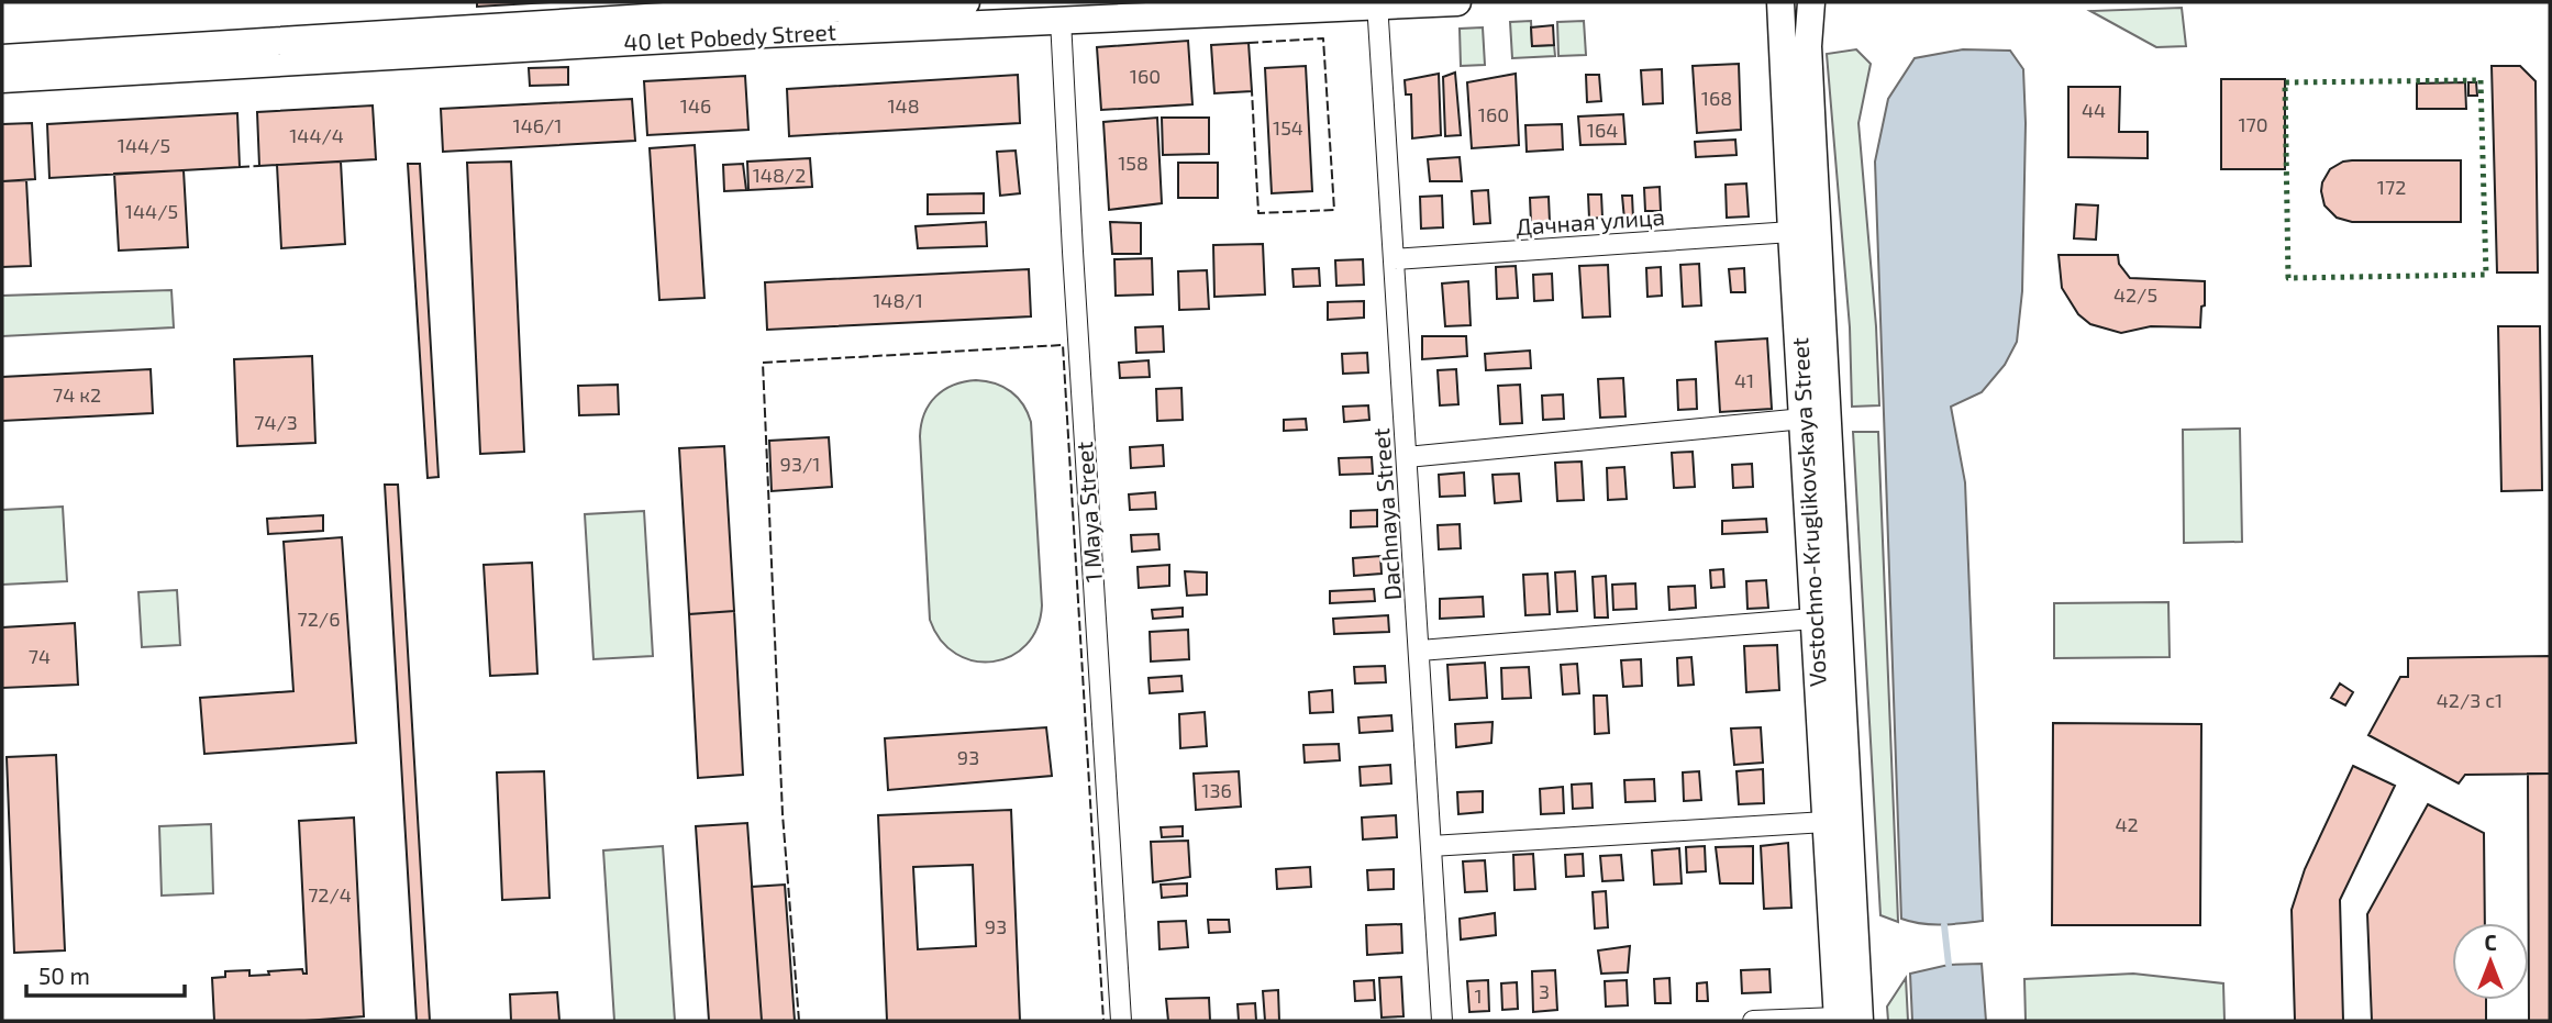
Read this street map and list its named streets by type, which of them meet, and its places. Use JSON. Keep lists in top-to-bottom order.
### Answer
{
  "streets": {
    "main road": ["40 let Pobedy Street", "Vostochno-Kruglikovskaya Street"],
    "street": ["Дачная улица", "1 Maya Street", "Dachnaya Street"]
  },
  "crossings": [
    ["40 let Pobedy Street", "1 Maya Street"],
    ["40 let Pobedy Street", "Dachnaya Street"],
    ["Дачная улица", "Vostochno-Kruglikovskaya Street"],
    ["Дачная улица", "Dachnaya Street"]
  ],
  "house_numbers": [
    "160",
    "168",
    "146",
    "148",
    "44",
    "160",
    "170",
    "146/1",
    "154",
    "164",
    "144/4",
    "144/5",
    "158",
    "148/2",
    "172",
    "144/5",
    "42/5",
    "148/1",
    "41",
    "74 к2",
    "74/3",
    "93/1",
    "72/6",
    "74",
    "42/3 с1",
    "93",
    "136",
    "42",
    "72/4",
    "93",
    "3",
    "1"
  ],
  "scale_bar": "50 m",
  "north": "top"
}
